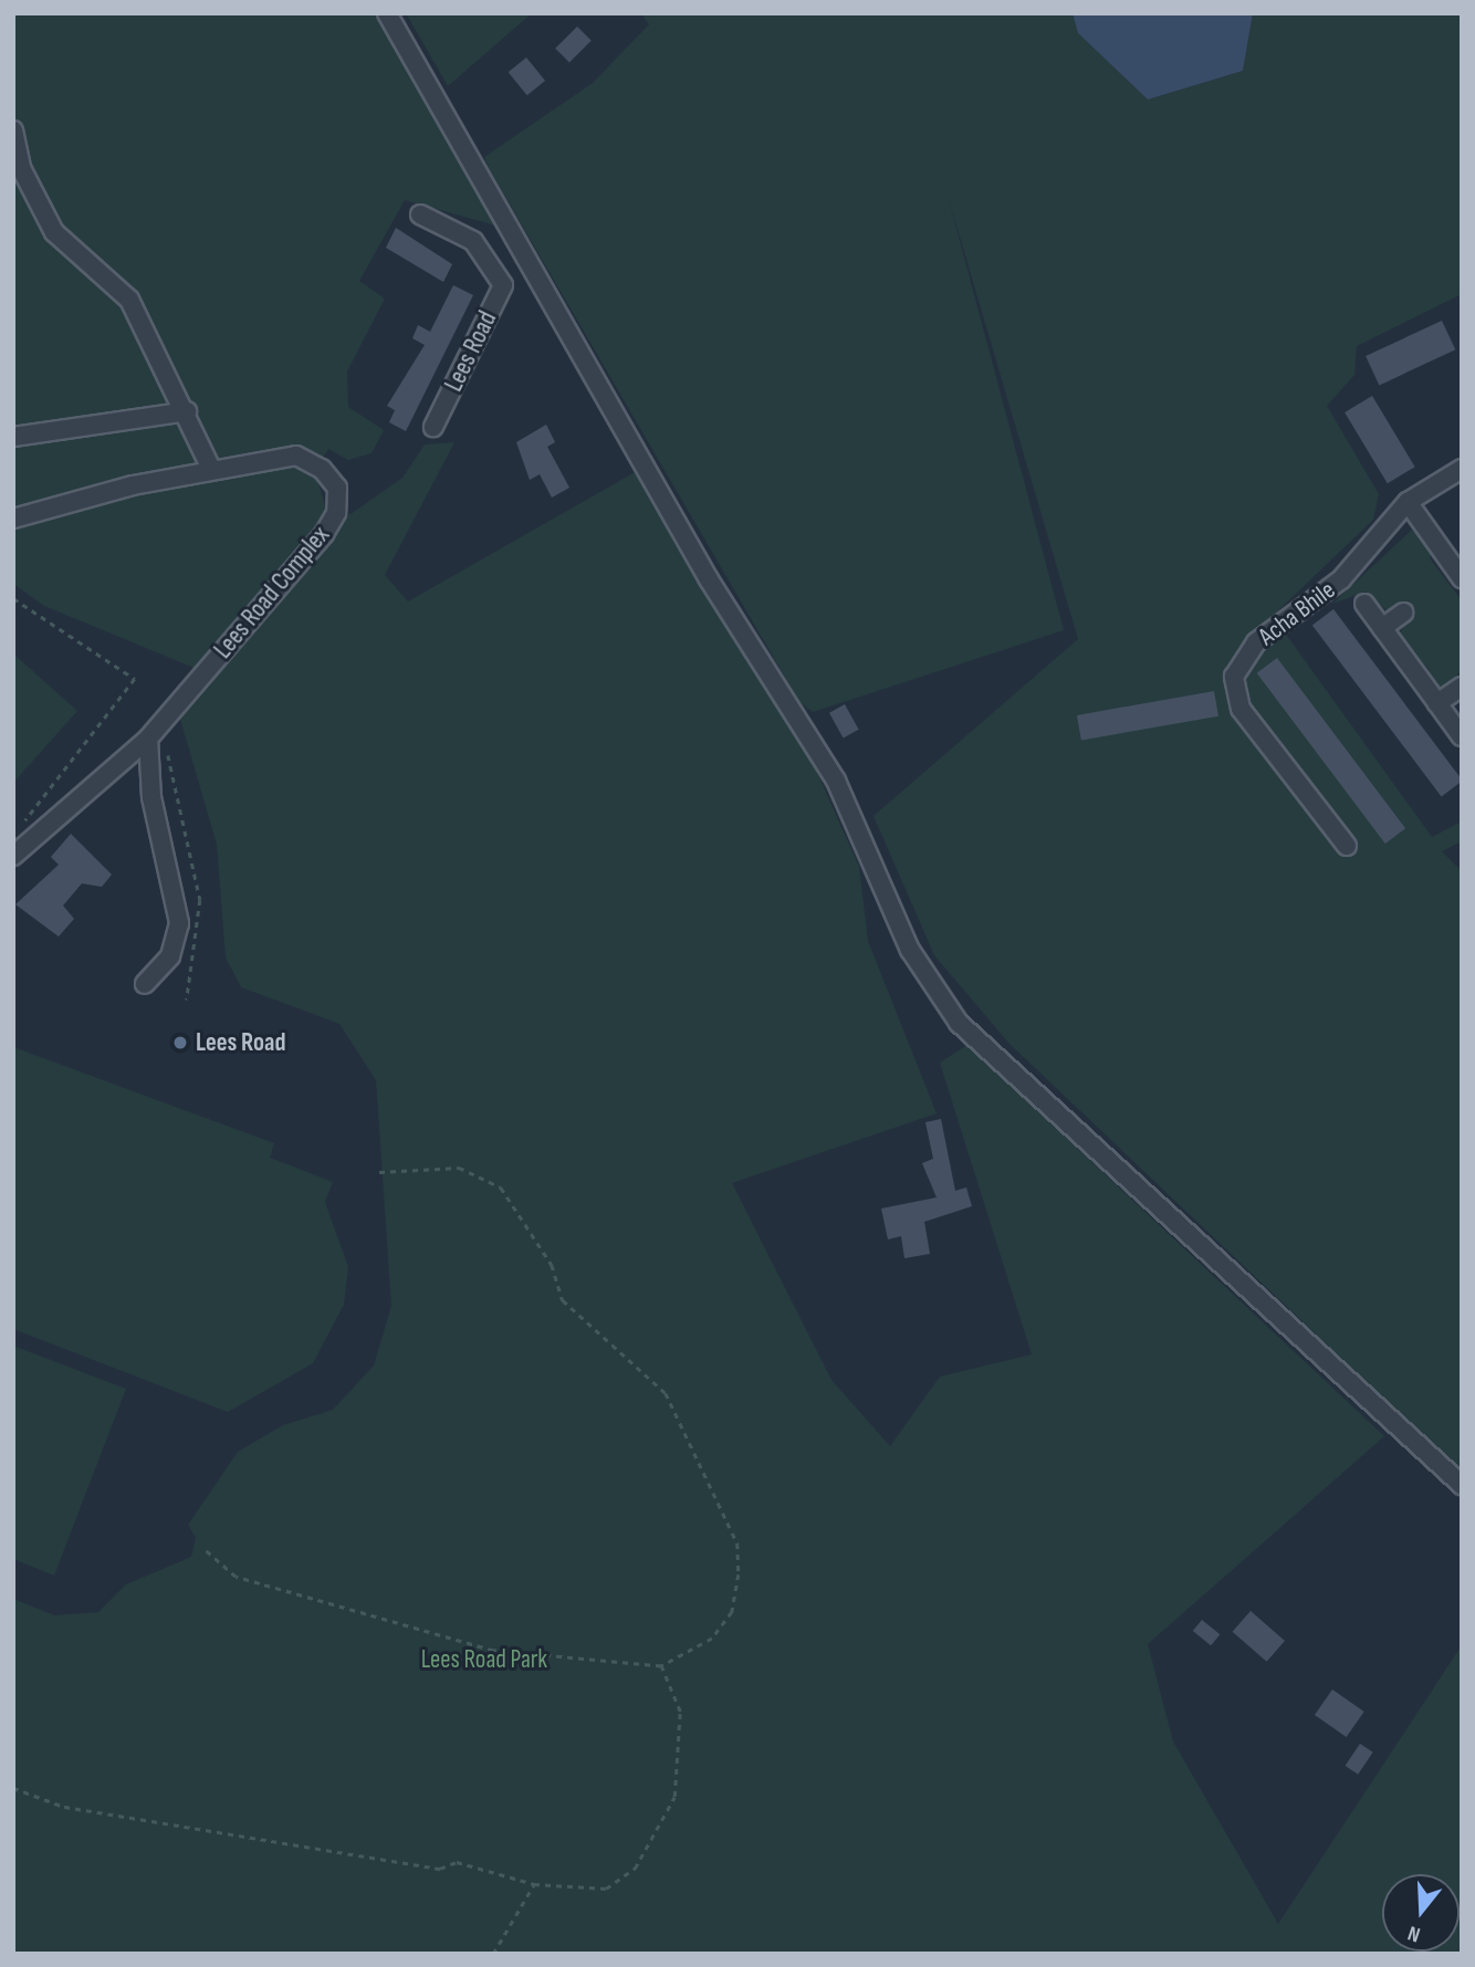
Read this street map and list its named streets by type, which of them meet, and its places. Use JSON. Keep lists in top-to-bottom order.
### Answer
{
  "streets": {
    "street": ["Lees Road", "Lees Road Complex", "Acha Bhile"]
  },
  "parks": ["Lees Road Park"],
  "places": ["Lees Road"],
  "north": "bottom"
}
